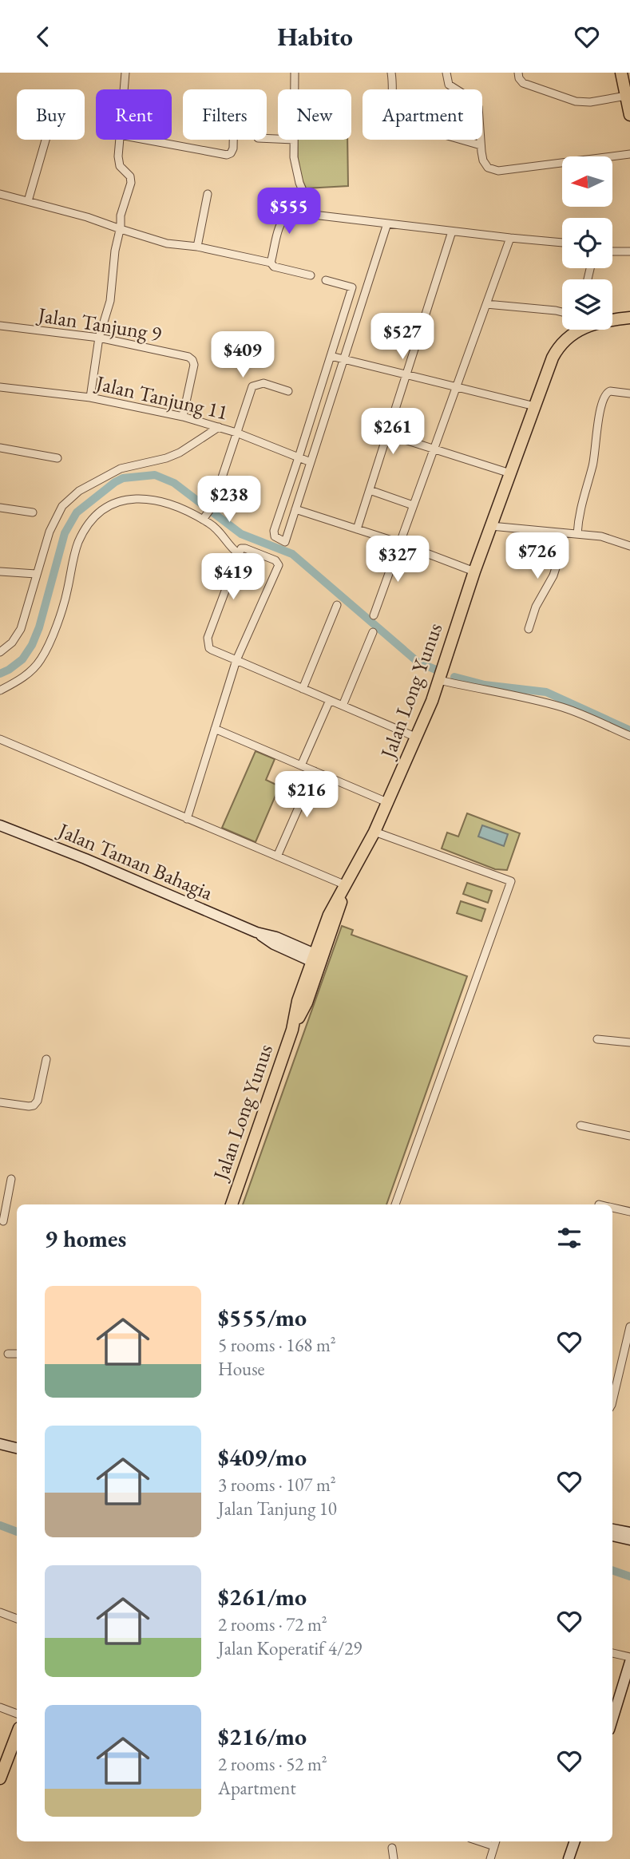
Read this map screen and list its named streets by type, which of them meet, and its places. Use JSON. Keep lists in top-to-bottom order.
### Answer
{
  "streets": {
    "main road": ["Jalan Long Yunus", "Jalan Taman Bahagia"],
    "street": ["Jalan Tanjung 9", "Jalan Tanjung 11"]
  },
  "crossings": [
    ["Jalan Tanjung 9", "Jalan Tanjung 11"],
    ["Jalan Long Yunus", "Jalan Taman Bahagia"]
  ],
  "north": "left",
  "page": {
    "header": "Habito",
    "chip": [
      "Buy",
      "Rent",
      "Filters",
      "New",
      "Apartment"
    ],
    "price": [
      "$555",
      "$527",
      "$409",
      "$261",
      "$238",
      "$726",
      "$327",
      "$419",
      "$216"
    ],
    "heading": "9 homes",
    "list": [
      {
        "name": "$555/mo",
        "note": "5 rooms · 168 m² · House"
      },
      {
        "name": "$409/mo",
        "note": "3 rooms · 107 m² · Jalan Tanjung 10"
      },
      {
        "name": "$261/mo",
        "note": "2 rooms · 72 m² · Jalan Koperatif 4/29"
      },
      {
        "name": "$216/mo",
        "note": "2 rooms · 52 m² · Apartment"
      }
    ]
  }
}
